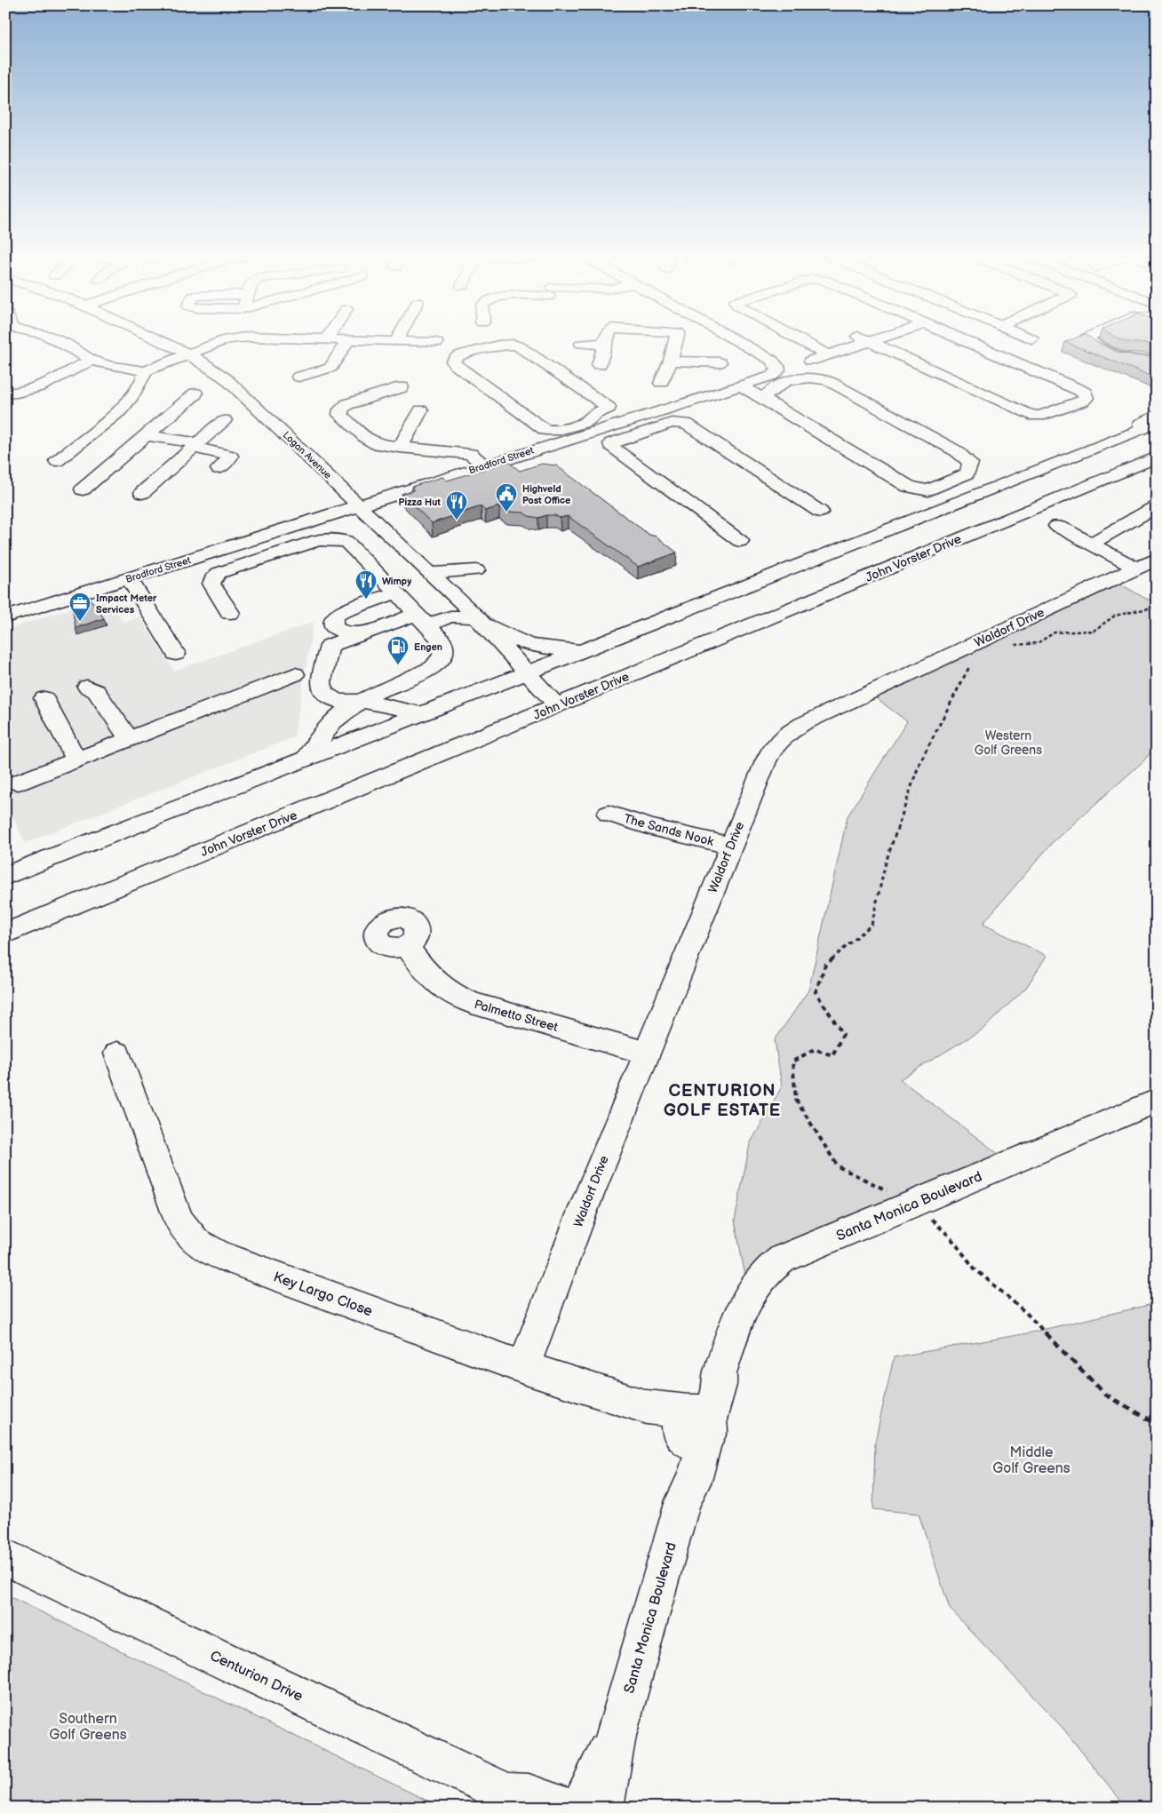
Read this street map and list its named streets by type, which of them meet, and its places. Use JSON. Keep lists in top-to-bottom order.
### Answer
{
  "streets": {
    "street": [
      "Logan Avenue",
      "Bradford Street",
      "John Vorster Drive",
      "Waldorf Drive",
      "The Sands Nook",
      "Palmetto Street",
      "Santa Monica Boulevard",
      "Key Largo Close",
      "Centurion Drive"
    ]
  },
  "crossings": [
    ["Logan Avenue", "Bradford Street"],
    ["Logan Avenue", "John Vorster Drive"],
    ["Waldorf Drive", "The Sands Nook"],
    ["Waldorf Drive", "Palmetto Street"],
    ["Waldorf Drive", "Key Largo Close"],
    ["Santa Monica Boulevard", "Key Largo Close"]
  ],
  "districts": ["CENTURION GOLF ESTATE"],
  "parks": ["Western Golf Greens", "Middle Golf Greens", "Southern Golf Greens"],
  "places": {
    "public building": ["Highveld Post Office"],
    "restaurant": ["Pizza Hut", "Wimpy"],
    "office": ["Impact Meter Services"],
    "fuel station": ["Engen"]
  }
}
